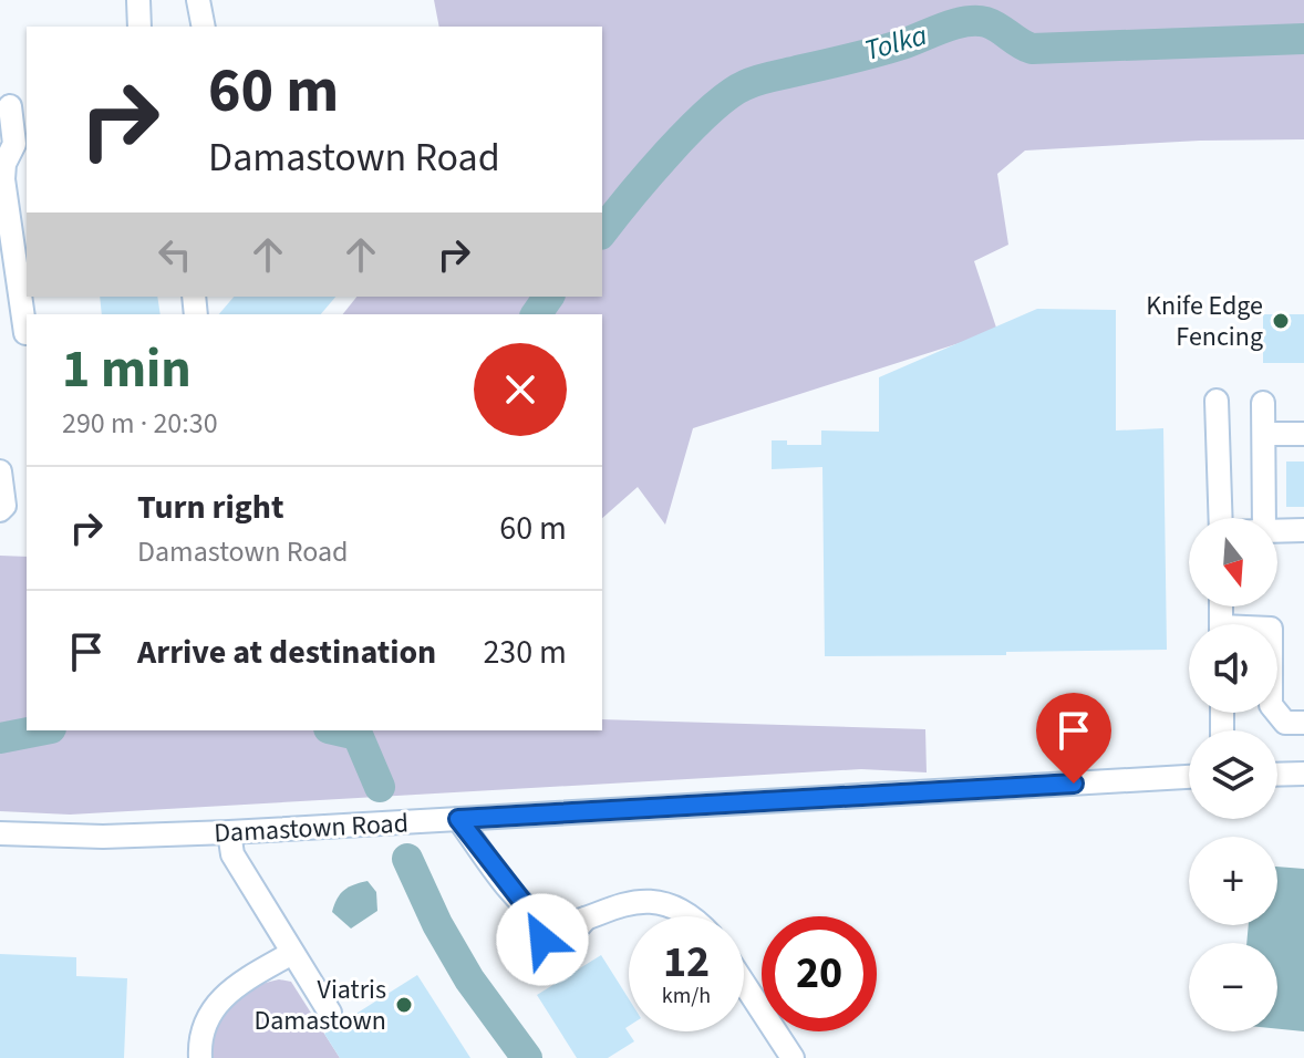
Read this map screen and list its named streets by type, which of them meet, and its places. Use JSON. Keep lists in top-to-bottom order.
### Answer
{
  "streets": {
    "street": ["Damastown Road"]
  },
  "water": ["Tolka"],
  "places": ["Knife Edge Fencing", "Viatris Damastown"],
  "north": "bottom",
  "page": {
    "turn": ["60 m", "Damastown Road"],
    "heading": ["1 min", "290 m · 20:30"],
    "list": [
      {
        "name": "Turn right",
        "note": "Damastown Road",
        "value": "60 m"
      },
      {
        "name": "Arrive at destination",
        "value": "230 m"
      }
    ],
    "map_buttons": ["+", "−"],
    "speed": "12 km/h",
    "limit": "20"
  }
}
